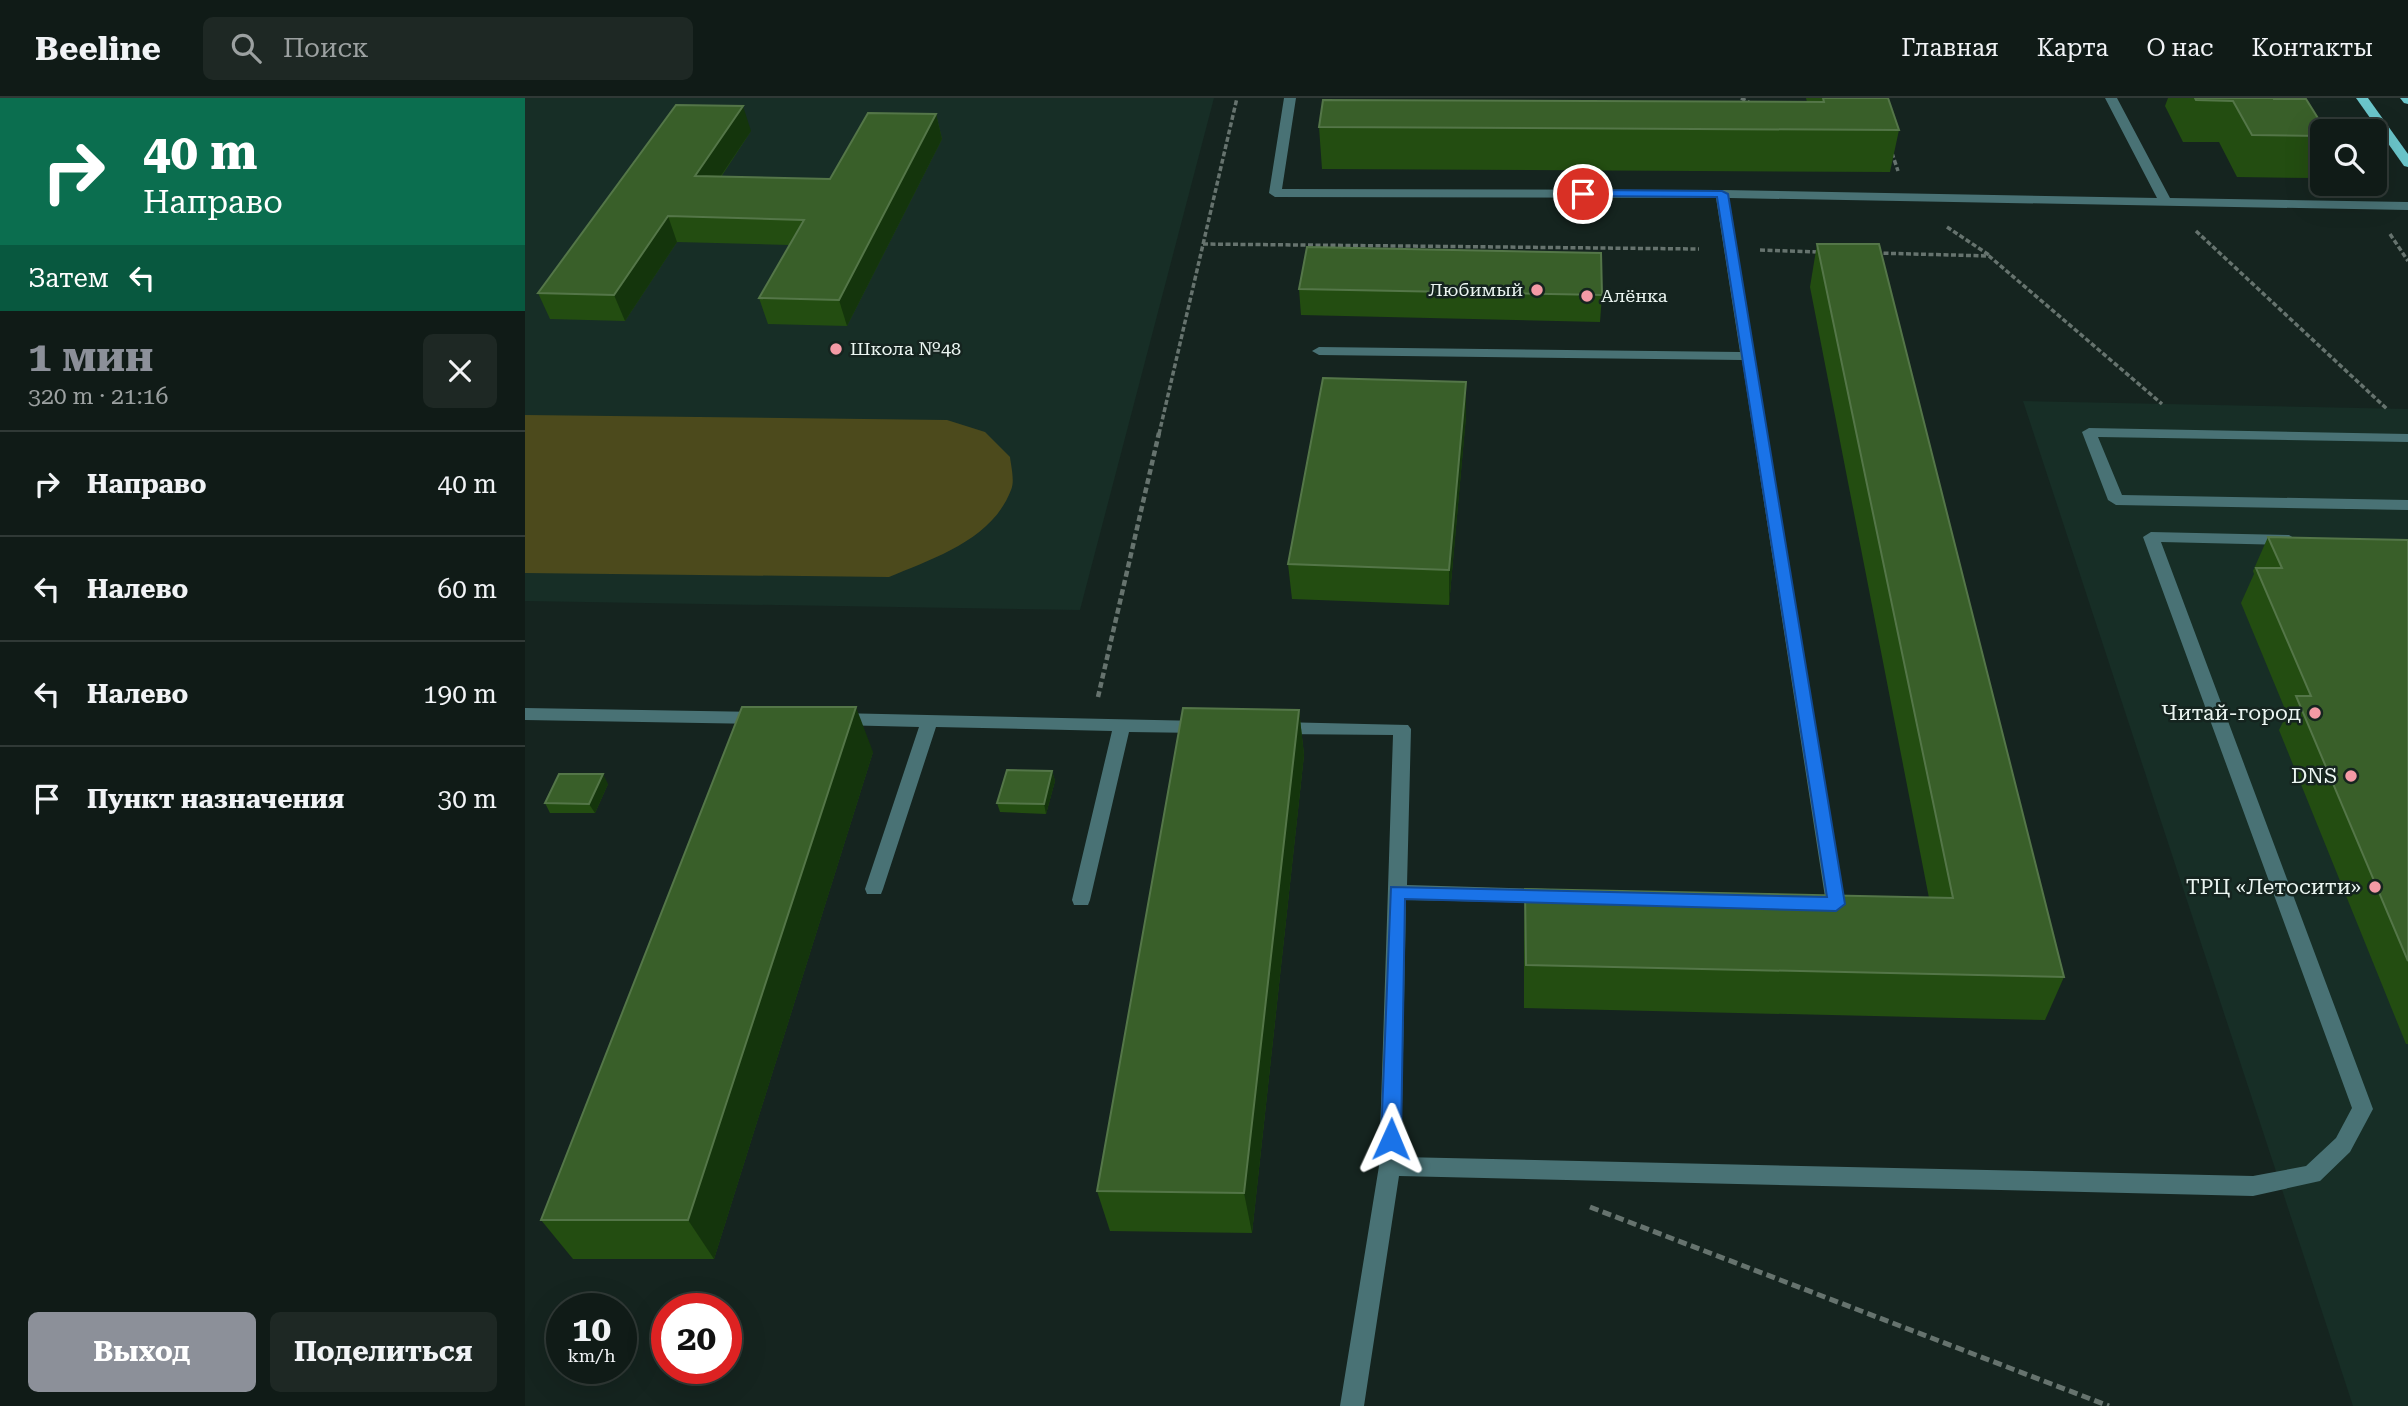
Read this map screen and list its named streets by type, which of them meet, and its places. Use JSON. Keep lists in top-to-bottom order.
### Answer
{
  "places": [
    "Любимый",
    "Алёнка",
    "Школа №48",
    "Читай-город",
    "DNS",
    "ТРЦ «Летосити»"
  ],
  "page": {
    "header": "Beeline",
    "search": "Поиск",
    "nav": [
      "Главная",
      "Карта",
      "О нас",
      "Контакты"
    ],
    "turn": ["40 m", "Направо"],
    "then": "Затем",
    "heading": ["1 мин", "320 m · 21:16"],
    "list": [
      {
        "name": "Направо",
        "value": "40 m"
      },
      {
        "name": "Налево",
        "value": "60 m"
      },
      {
        "name": "Налево",
        "value": "190 m"
      },
      {
        "name": "Пункт назначения",
        "value": "30 m"
      }
    ],
    "speed": "10 km/h",
    "limit": "20",
    "buttons": ["Выход", "Поделиться"]
  }
}
